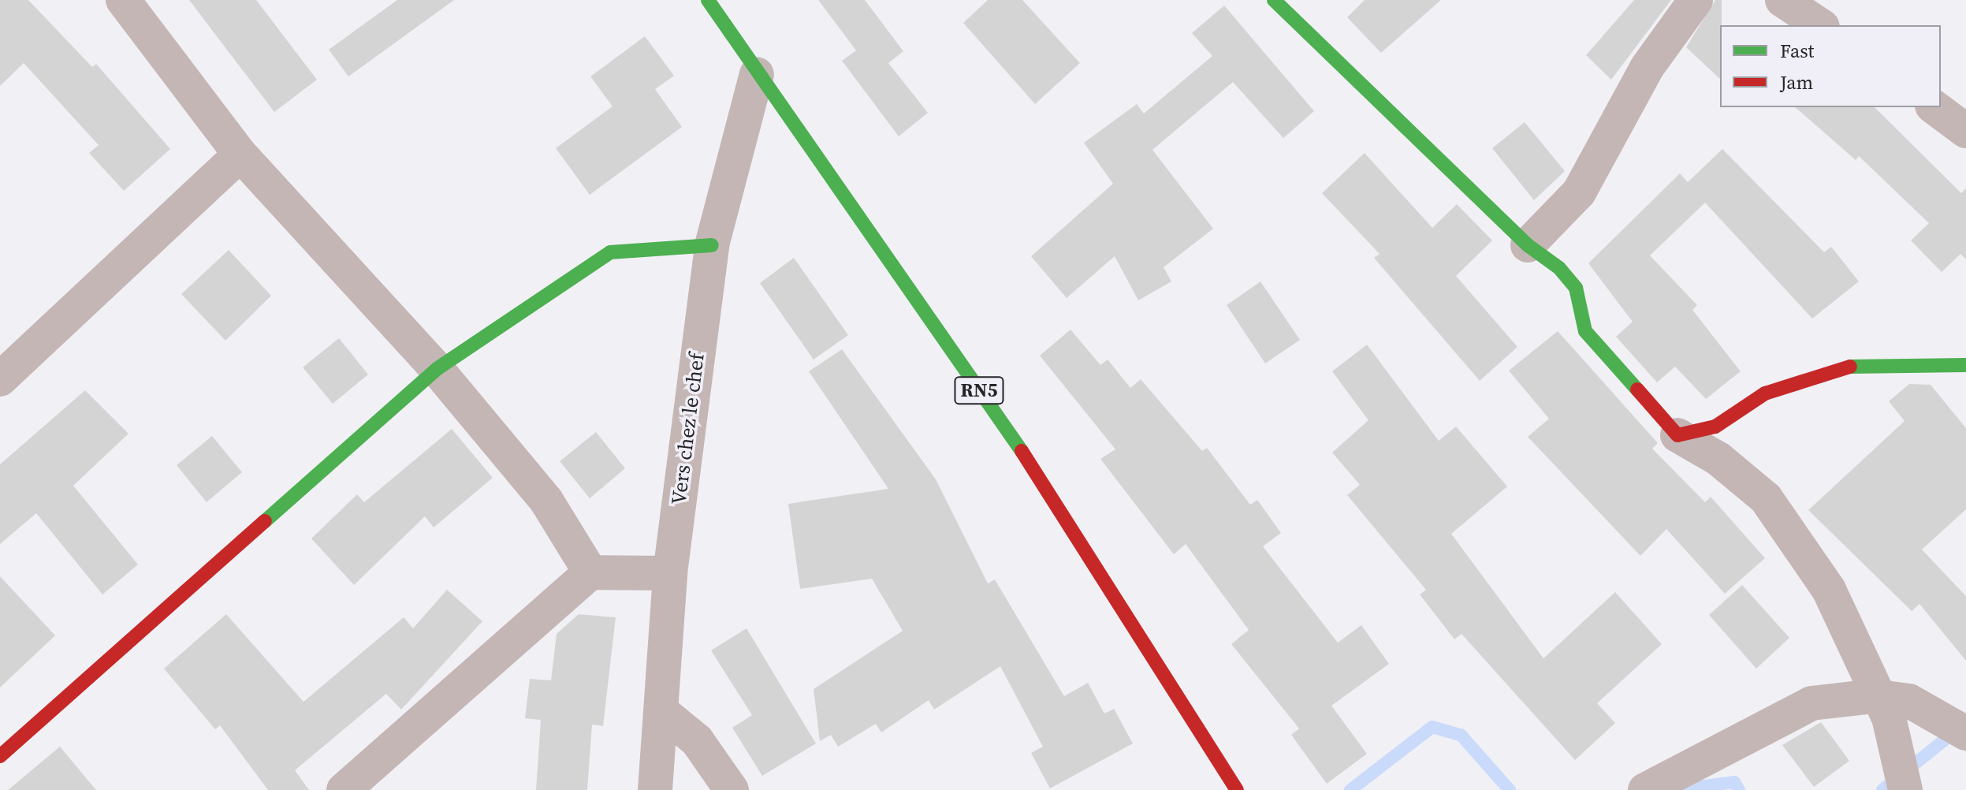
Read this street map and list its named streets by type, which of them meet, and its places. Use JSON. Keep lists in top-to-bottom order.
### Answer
{
  "streets": {
    "main road": ["RN5"],
    "street": ["Vers chez le chef"]
  },
  "crossings": [
    ["RN5", "Vers chez le chef"]
  ],
  "legend": ["Fast", "Jam"]
}
